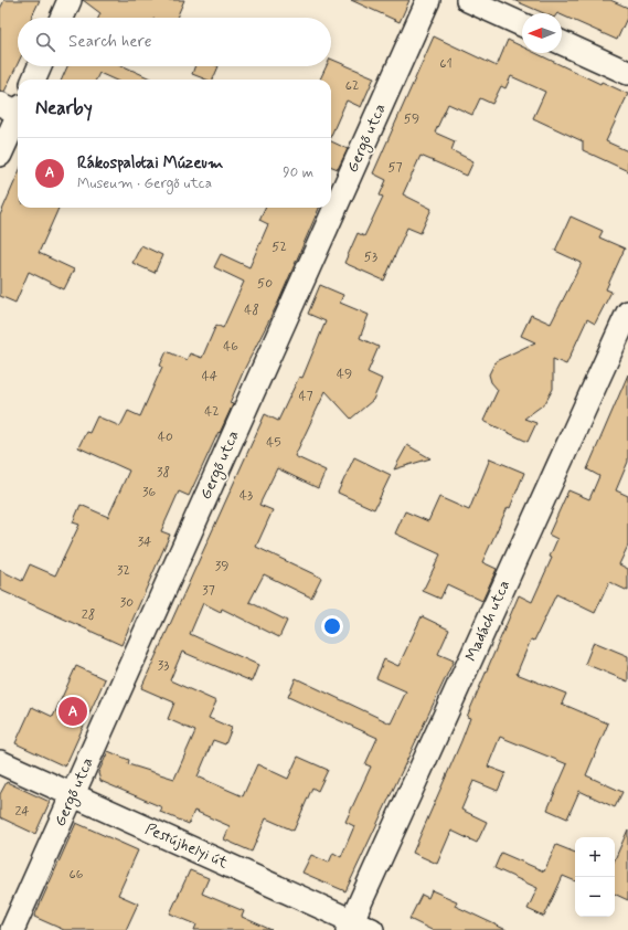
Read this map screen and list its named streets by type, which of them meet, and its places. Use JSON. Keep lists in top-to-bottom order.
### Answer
{
  "streets": {
    "street": ["Gergő utca", "Madách utca", "Pestújhelyi út"]
  },
  "crossings": [
    ["Gergő utca", "Pestújhelyi út"],
    ["Madách utca", "Pestújhelyi út"]
  ],
  "house_numbers": [
    "61",
    "62",
    "59",
    "57",
    "52",
    "53",
    "50",
    "48",
    "46",
    "49",
    "44",
    "47",
    "42",
    "40",
    "45",
    "38",
    "36",
    "43",
    "34",
    "39",
    "32",
    "37",
    "30",
    "28",
    "33",
    "24",
    "66"
  ],
  "north": "left",
  "page": {
    "search": "Search here",
    "heading": "Nearby",
    "list": [
      {
        "mark": "A",
        "name": "Rákospalotai Múzeum",
        "note": "Museum · Gergő utca",
        "value": "90 m"
      }
    ],
    "pins": "A",
    "map_buttons": ["+", "−"]
  }
}
